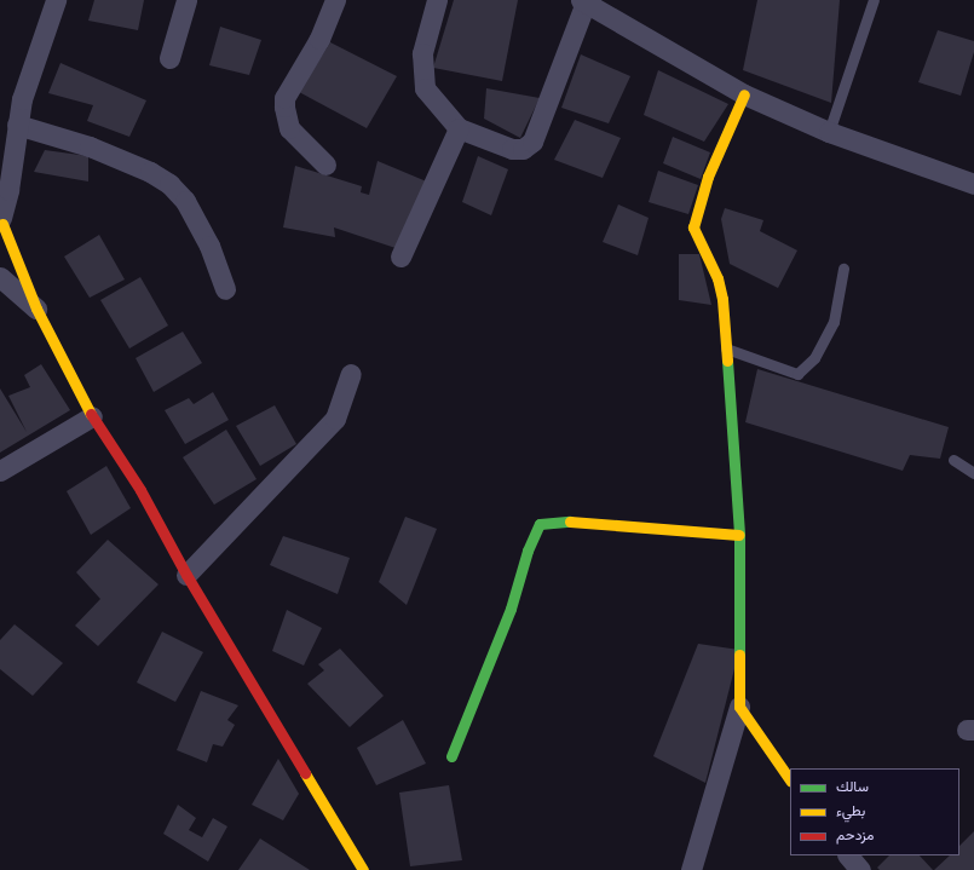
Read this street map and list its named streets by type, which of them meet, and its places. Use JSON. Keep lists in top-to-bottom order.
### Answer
{
  "legend": ["سالك", "بطيء", "مزدحم"]
}
